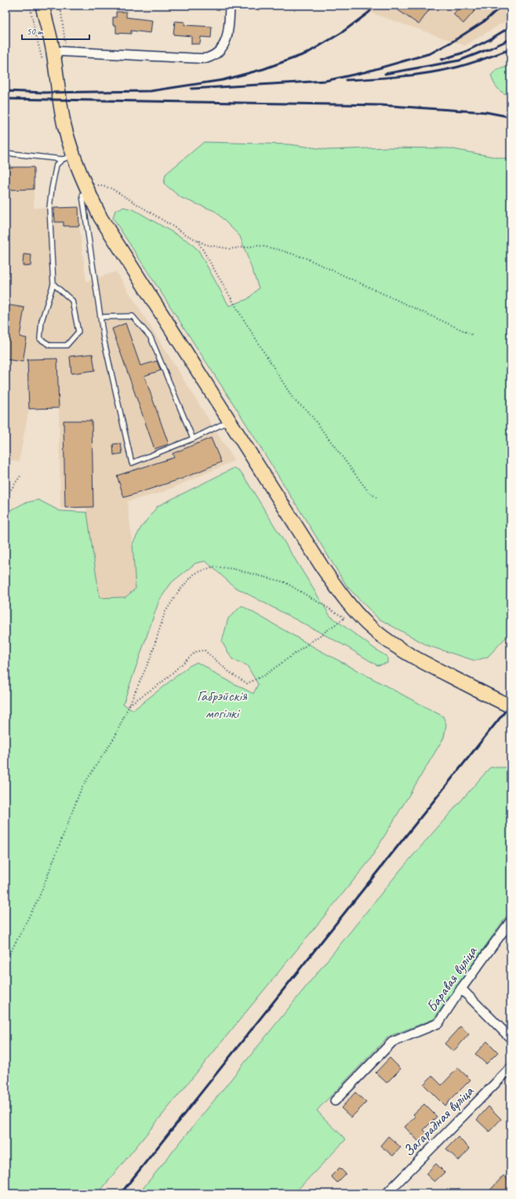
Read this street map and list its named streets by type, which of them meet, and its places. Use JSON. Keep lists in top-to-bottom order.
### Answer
{
  "streets": {
    "street": ["Баравая вуліца", "Загарадная вуліца"]
  },
  "parks": ["Габрэйскія могілкі"],
  "scale_bar": "50 m"
}
